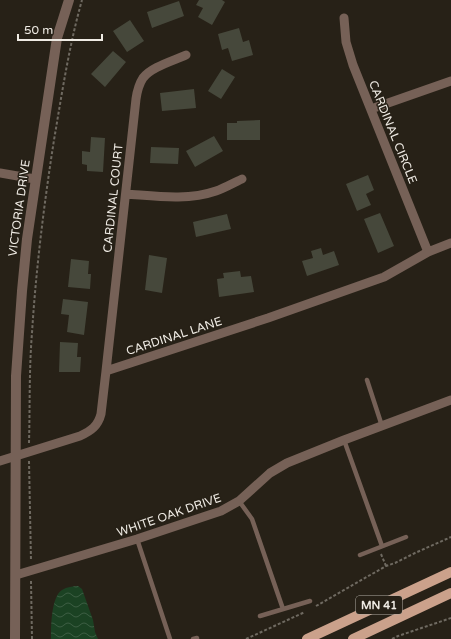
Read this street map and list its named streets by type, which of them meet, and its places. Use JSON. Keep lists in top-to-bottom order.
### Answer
{
  "streets": {
    "main road": ["MN 41"],
    "street": [
      "CARDINAL CIRCLE",
      "CARDINAL COURT",
      "VICTORIA DRIVE",
      "CARDINAL LANE",
      "WHITE OAK DRIVE"
    ]
  },
  "crossings": [
    ["CARDINAL CIRCLE", "CARDINAL LANE"],
    ["CARDINAL COURT", "CARDINAL LANE"],
    ["VICTORIA DRIVE", "WHITE OAK DRIVE"]
  ],
  "scale_bar": "50 m"
}
